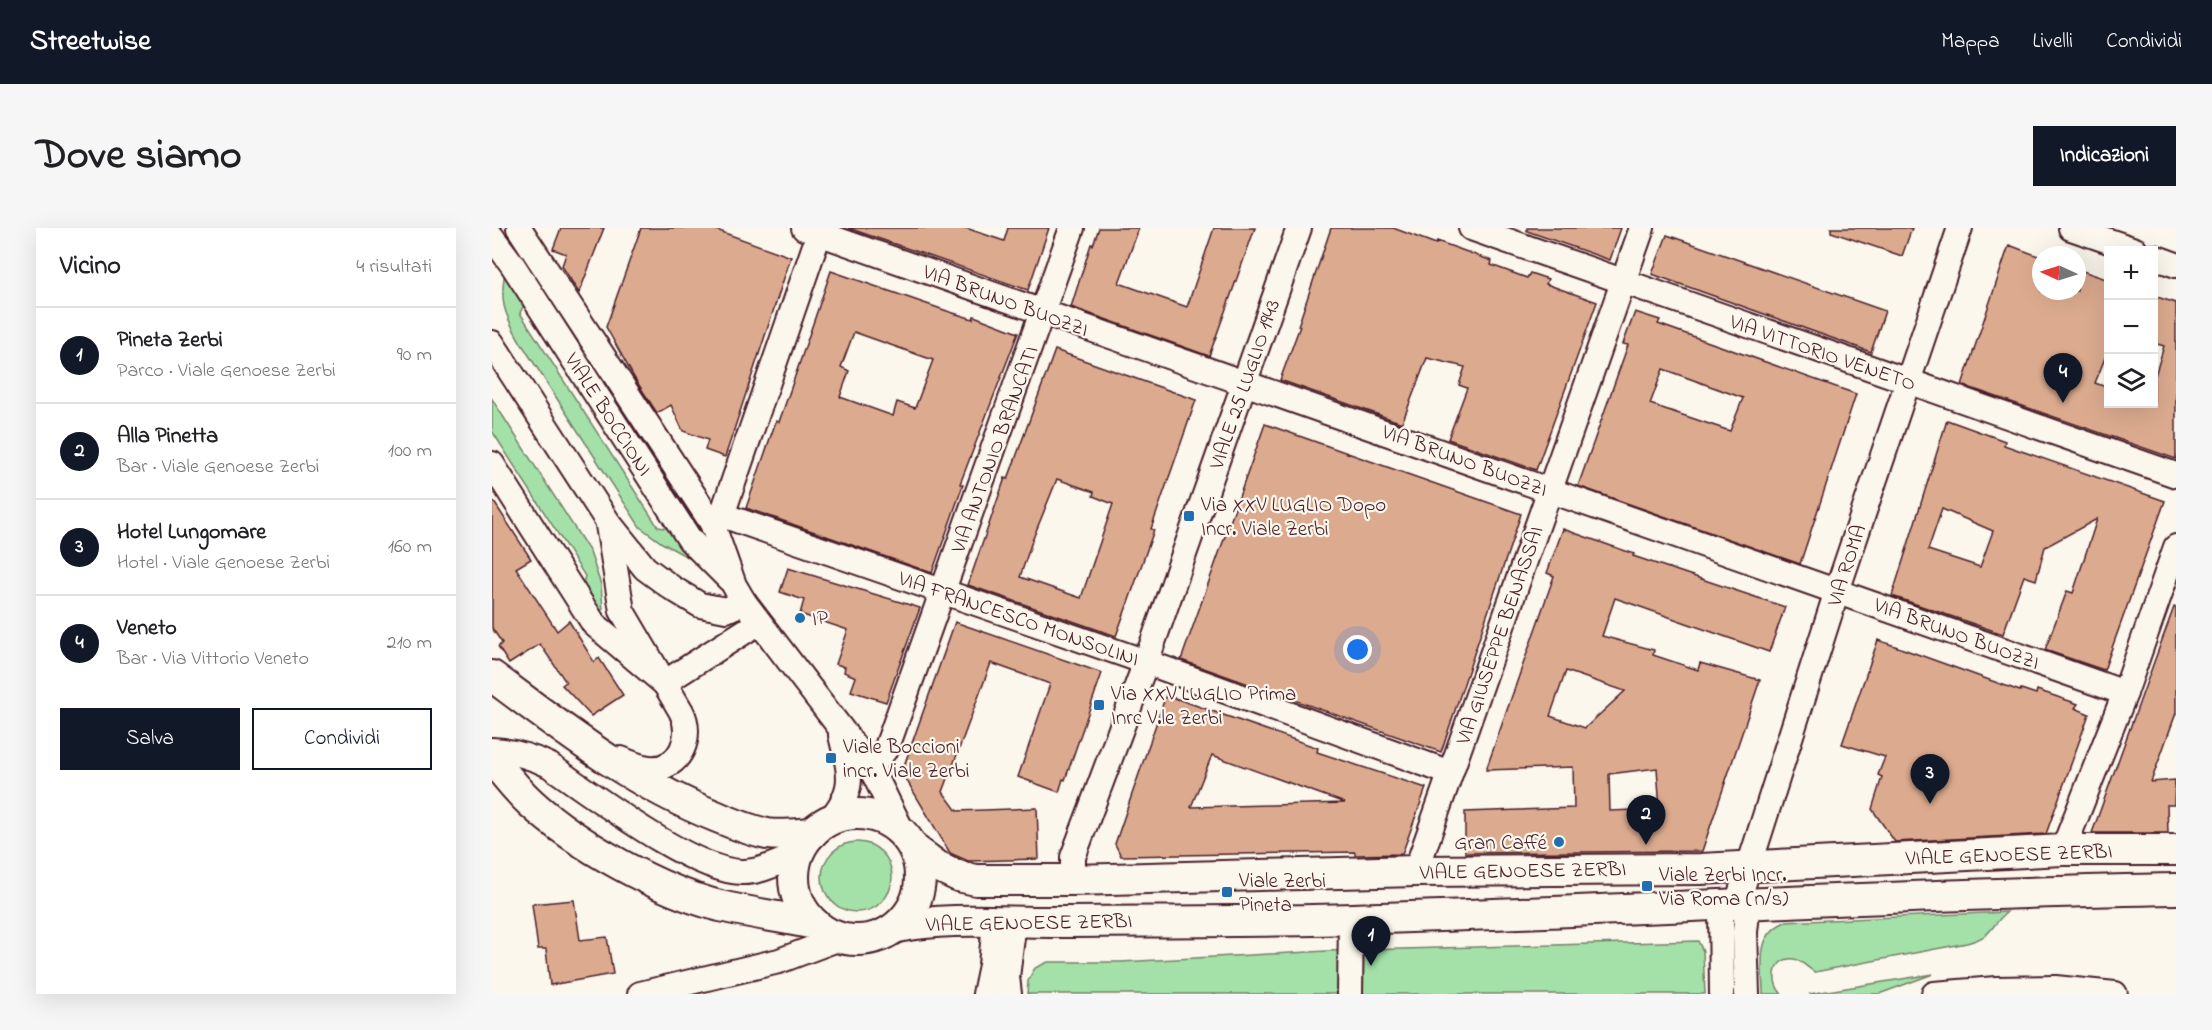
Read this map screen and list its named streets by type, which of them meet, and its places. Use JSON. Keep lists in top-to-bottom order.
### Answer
{
  "streets": {
    "main road": ["VIALE GENOESE ZERBI"],
    "street": [
      "VIA BRUNO BUOZZI",
      "VIA VITTORIO VENETO",
      "VIALE 25 LUGLIO 1943",
      "VIALE BOCCIONI",
      "VIA ANTONIO BRANCATI",
      "VIA ROMA",
      "VIA FRANCESCO MONSOLINI",
      "VIA GIUSEPPE BENASSAI"
    ]
  },
  "crossings": [
    ["VIA BRUNO BUOZZI", "VIALE 25 LUGLIO 1943"],
    ["VIA BRUNO BUOZZI", "VIA ANTONIO BRANCATI"],
    ["VIA BRUNO BUOZZI", "VIA ROMA"],
    ["VIA BRUNO BUOZZI", "VIA GIUSEPPE BENASSAI"],
    ["VIA VITTORIO VENETO", "VIA ROMA"],
    ["VIA VITTORIO VENETO", "VIA GIUSEPPE BENASSAI"],
    ["VIALE 25 LUGLIO 1943", "VIA FRANCESCO MONSOLINI"],
    ["VIALE 25 LUGLIO 1943", "VIALE GENOESE ZERBI"],
    ["VIALE BOCCIONI", "VIA ANTONIO BRANCATI"],
    ["VIALE BOCCIONI", "VIA FRANCESCO MONSOLINI"],
    ["VIALE BOCCIONI", "VIALE GENOESE ZERBI"],
    ["VIA ANTONIO BRANCATI", "VIA FRANCESCO MONSOLINI"],
    ["VIA ROMA", "VIALE GENOESE ZERBI"],
    ["VIA FRANCESCO MONSOLINI", "VIA GIUSEPPE BENASSAI"],
    ["VIA GIUSEPPE BENASSAI", "VIALE GENOESE ZERBI"]
  ],
  "places": {
    "transit": [
      "Via XXV LUGLIO Dopo Incr. Viale Zerbi",
      "Via XXV LUGLIO Prima Inrc V.le Zerbi",
      "Viale Boccioni incr. Viale Zerbi",
      "Viale Zerbi Incr. Via Roma (n/s)",
      "Viale Zerbi Pineta"
    ],
    "other": ["IP", "Gran Caffé"]
  },
  "north": "left",
  "page": {
    "header": "Streetwise",
    "nav": ["Mappa", "Livelli", "Condividi"],
    "title": "Dove siamo",
    "buttons": [
      "Indicazioni",
      ["Salva", "Condividi"]
    ],
    "heading": ["Vicino", "4 risultati"],
    "map_buttons": ["+", "−"],
    "list": [
      {
        "mark": "1",
        "name": "Pineta Zerbi",
        "note": "Parco · Viale Genoese Zerbi",
        "value": "90 m"
      },
      {
        "mark": "2",
        "name": "Alla Pinetta",
        "note": "Bar · Viale Genoese Zerbi",
        "value": "100 m"
      },
      {
        "mark": "3",
        "name": "Hotel Lungomare",
        "note": "Hotel · Viale Genoese Zerbi",
        "value": "160 m"
      },
      {
        "mark": "4",
        "name": "Veneto",
        "note": "Bar · Via Vittorio Veneto",
        "value": "210 m"
      }
    ],
    "pins": [
      "4",
      "3",
      "2",
      "1"
    ]
  }
}
